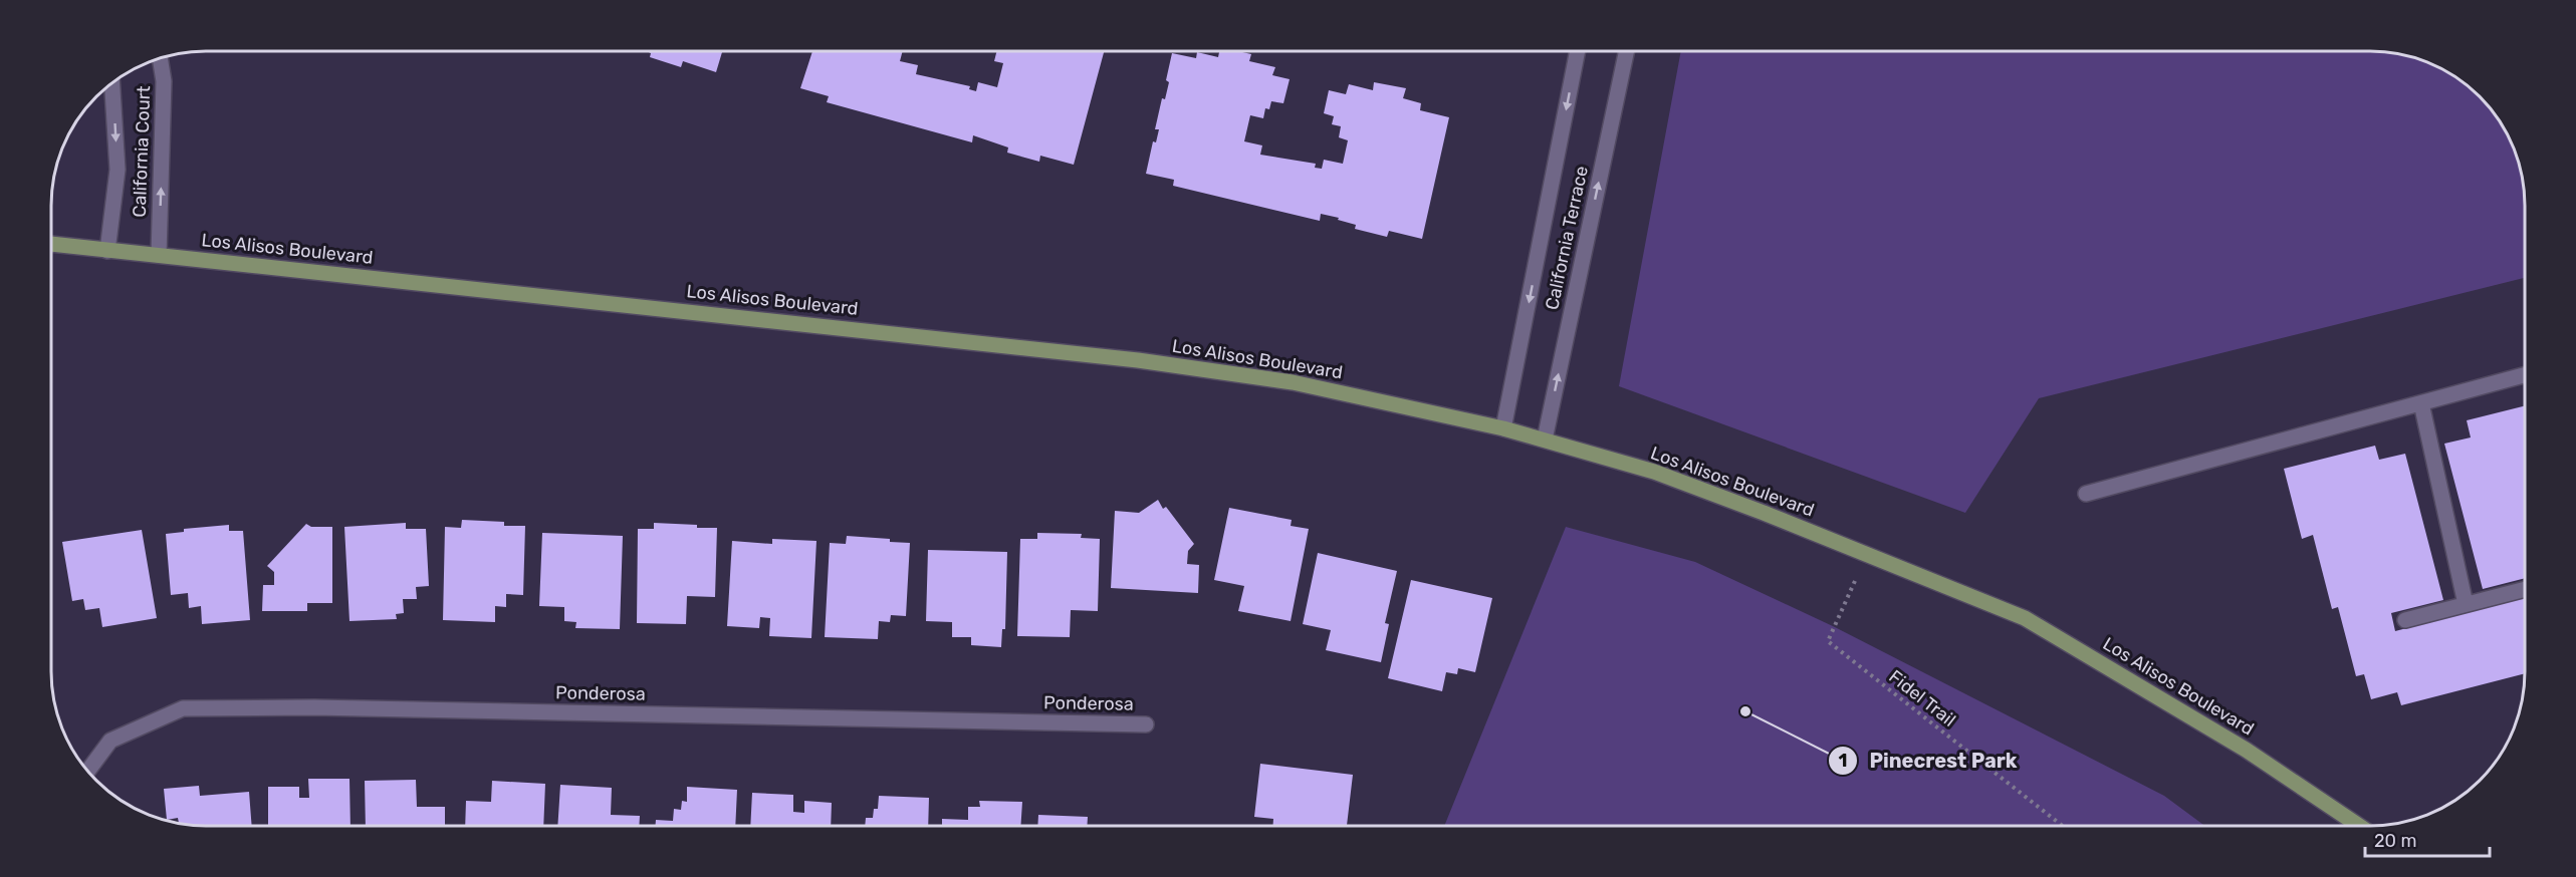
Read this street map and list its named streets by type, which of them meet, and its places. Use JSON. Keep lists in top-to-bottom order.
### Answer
{
  "streets": {
    "main road": ["Los Alisos Boulevard"],
    "street": ["California Court", "California Terrace", "Ponderosa"],
    "path": ["Fidel Trail"]
  },
  "crossings": [
    ["California Court", "Los Alisos Boulevard"],
    ["California Terrace", "Los Alisos Boulevard"],
    ["Los Alisos Boulevard", "Fidel Trail"]
  ],
  "places": ["Pinecrest Park"],
  "scale_bar": "20 m"
}
